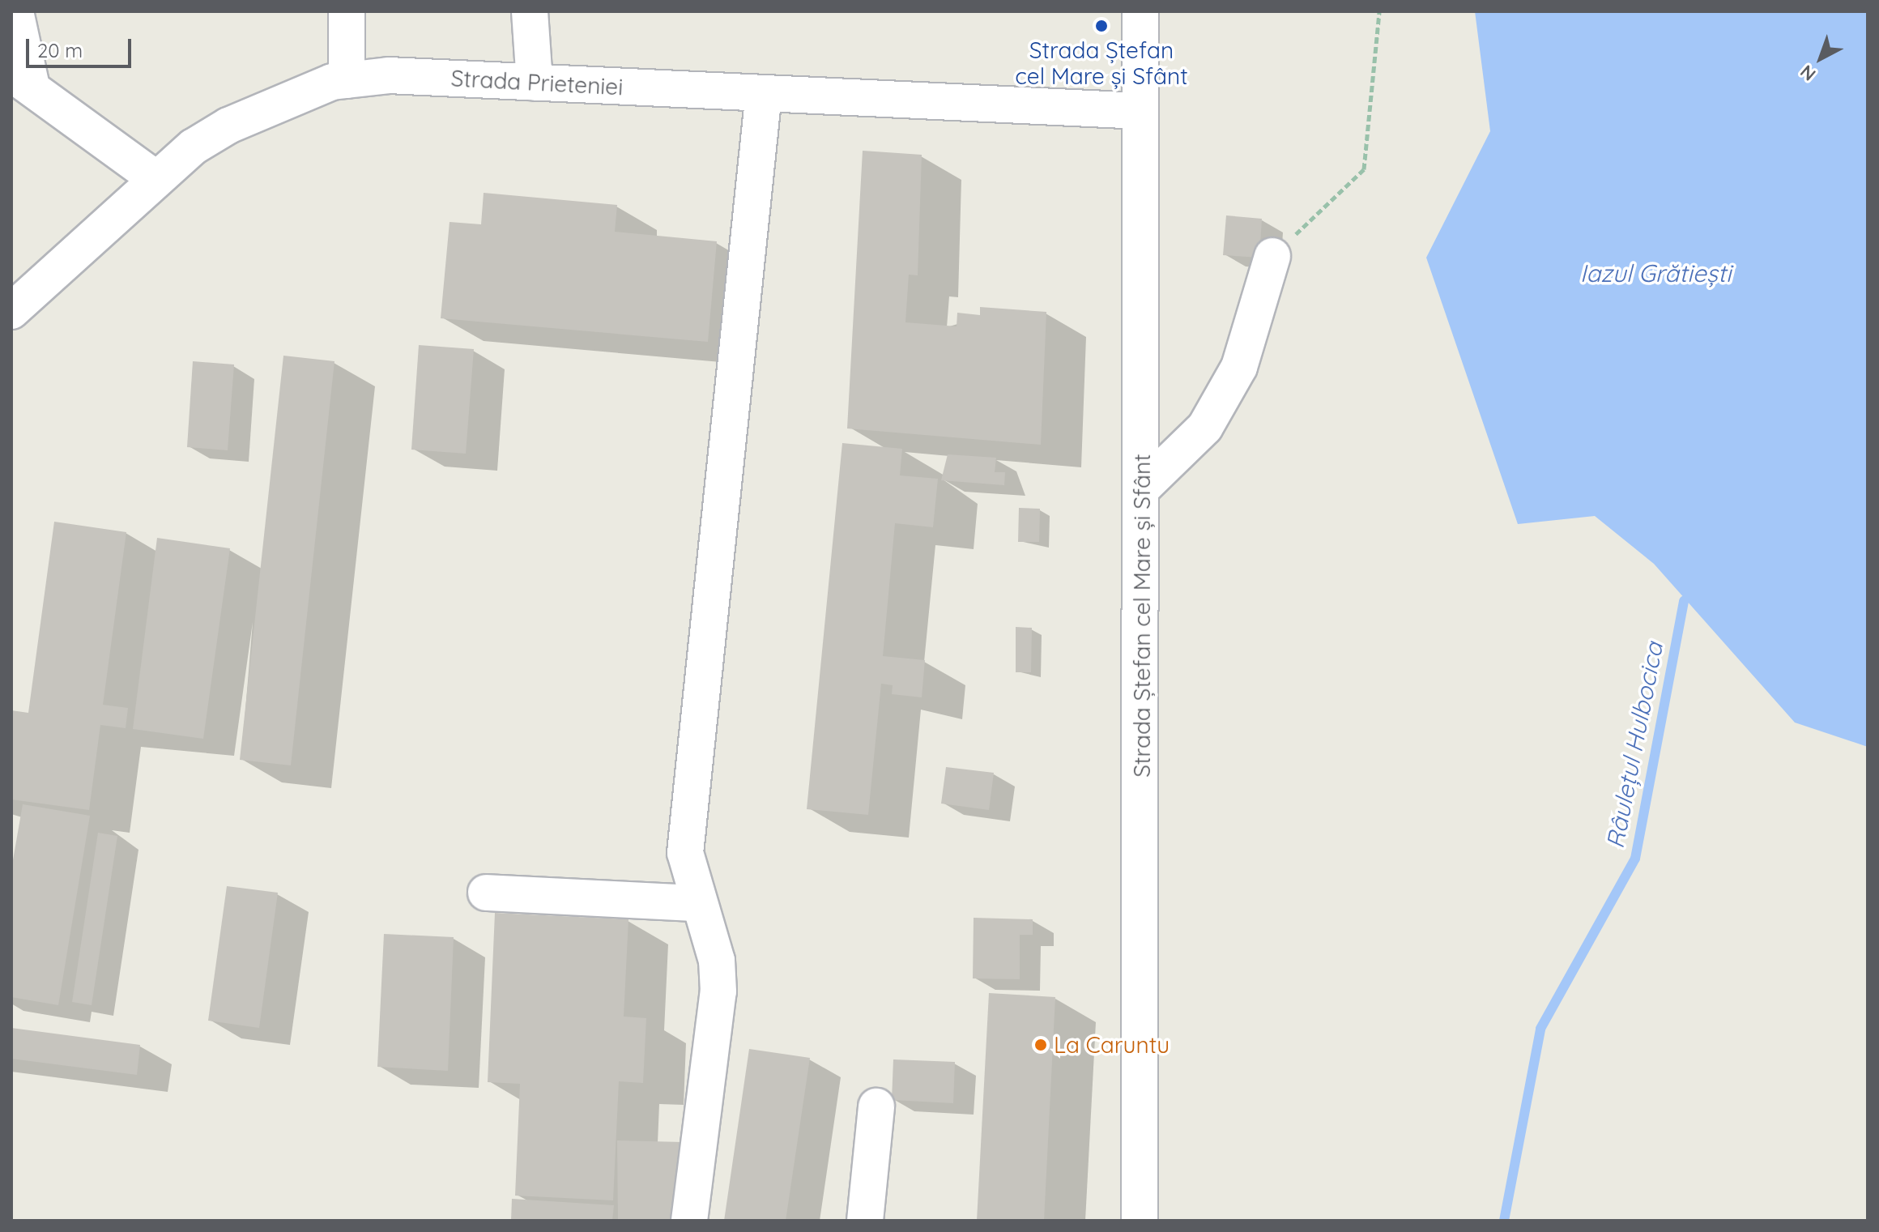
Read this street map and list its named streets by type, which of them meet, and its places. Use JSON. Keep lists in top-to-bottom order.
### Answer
{
  "streets": {
    "street": ["Strada Prieteniei", "Strada Ștefan cel Mare și Sfânt"]
  },
  "crossings": [
    ["Strada Prieteniei", "Strada Ștefan cel Mare și Sfânt"]
  ],
  "water": ["Iazul Grătiești", "Râulețul Hulbocica"],
  "places": ["Strada Ștefan cel Mare și Sfânt", "La Caruntu"],
  "scale_bar": "20 m",
  "north": "bottom left"
}
